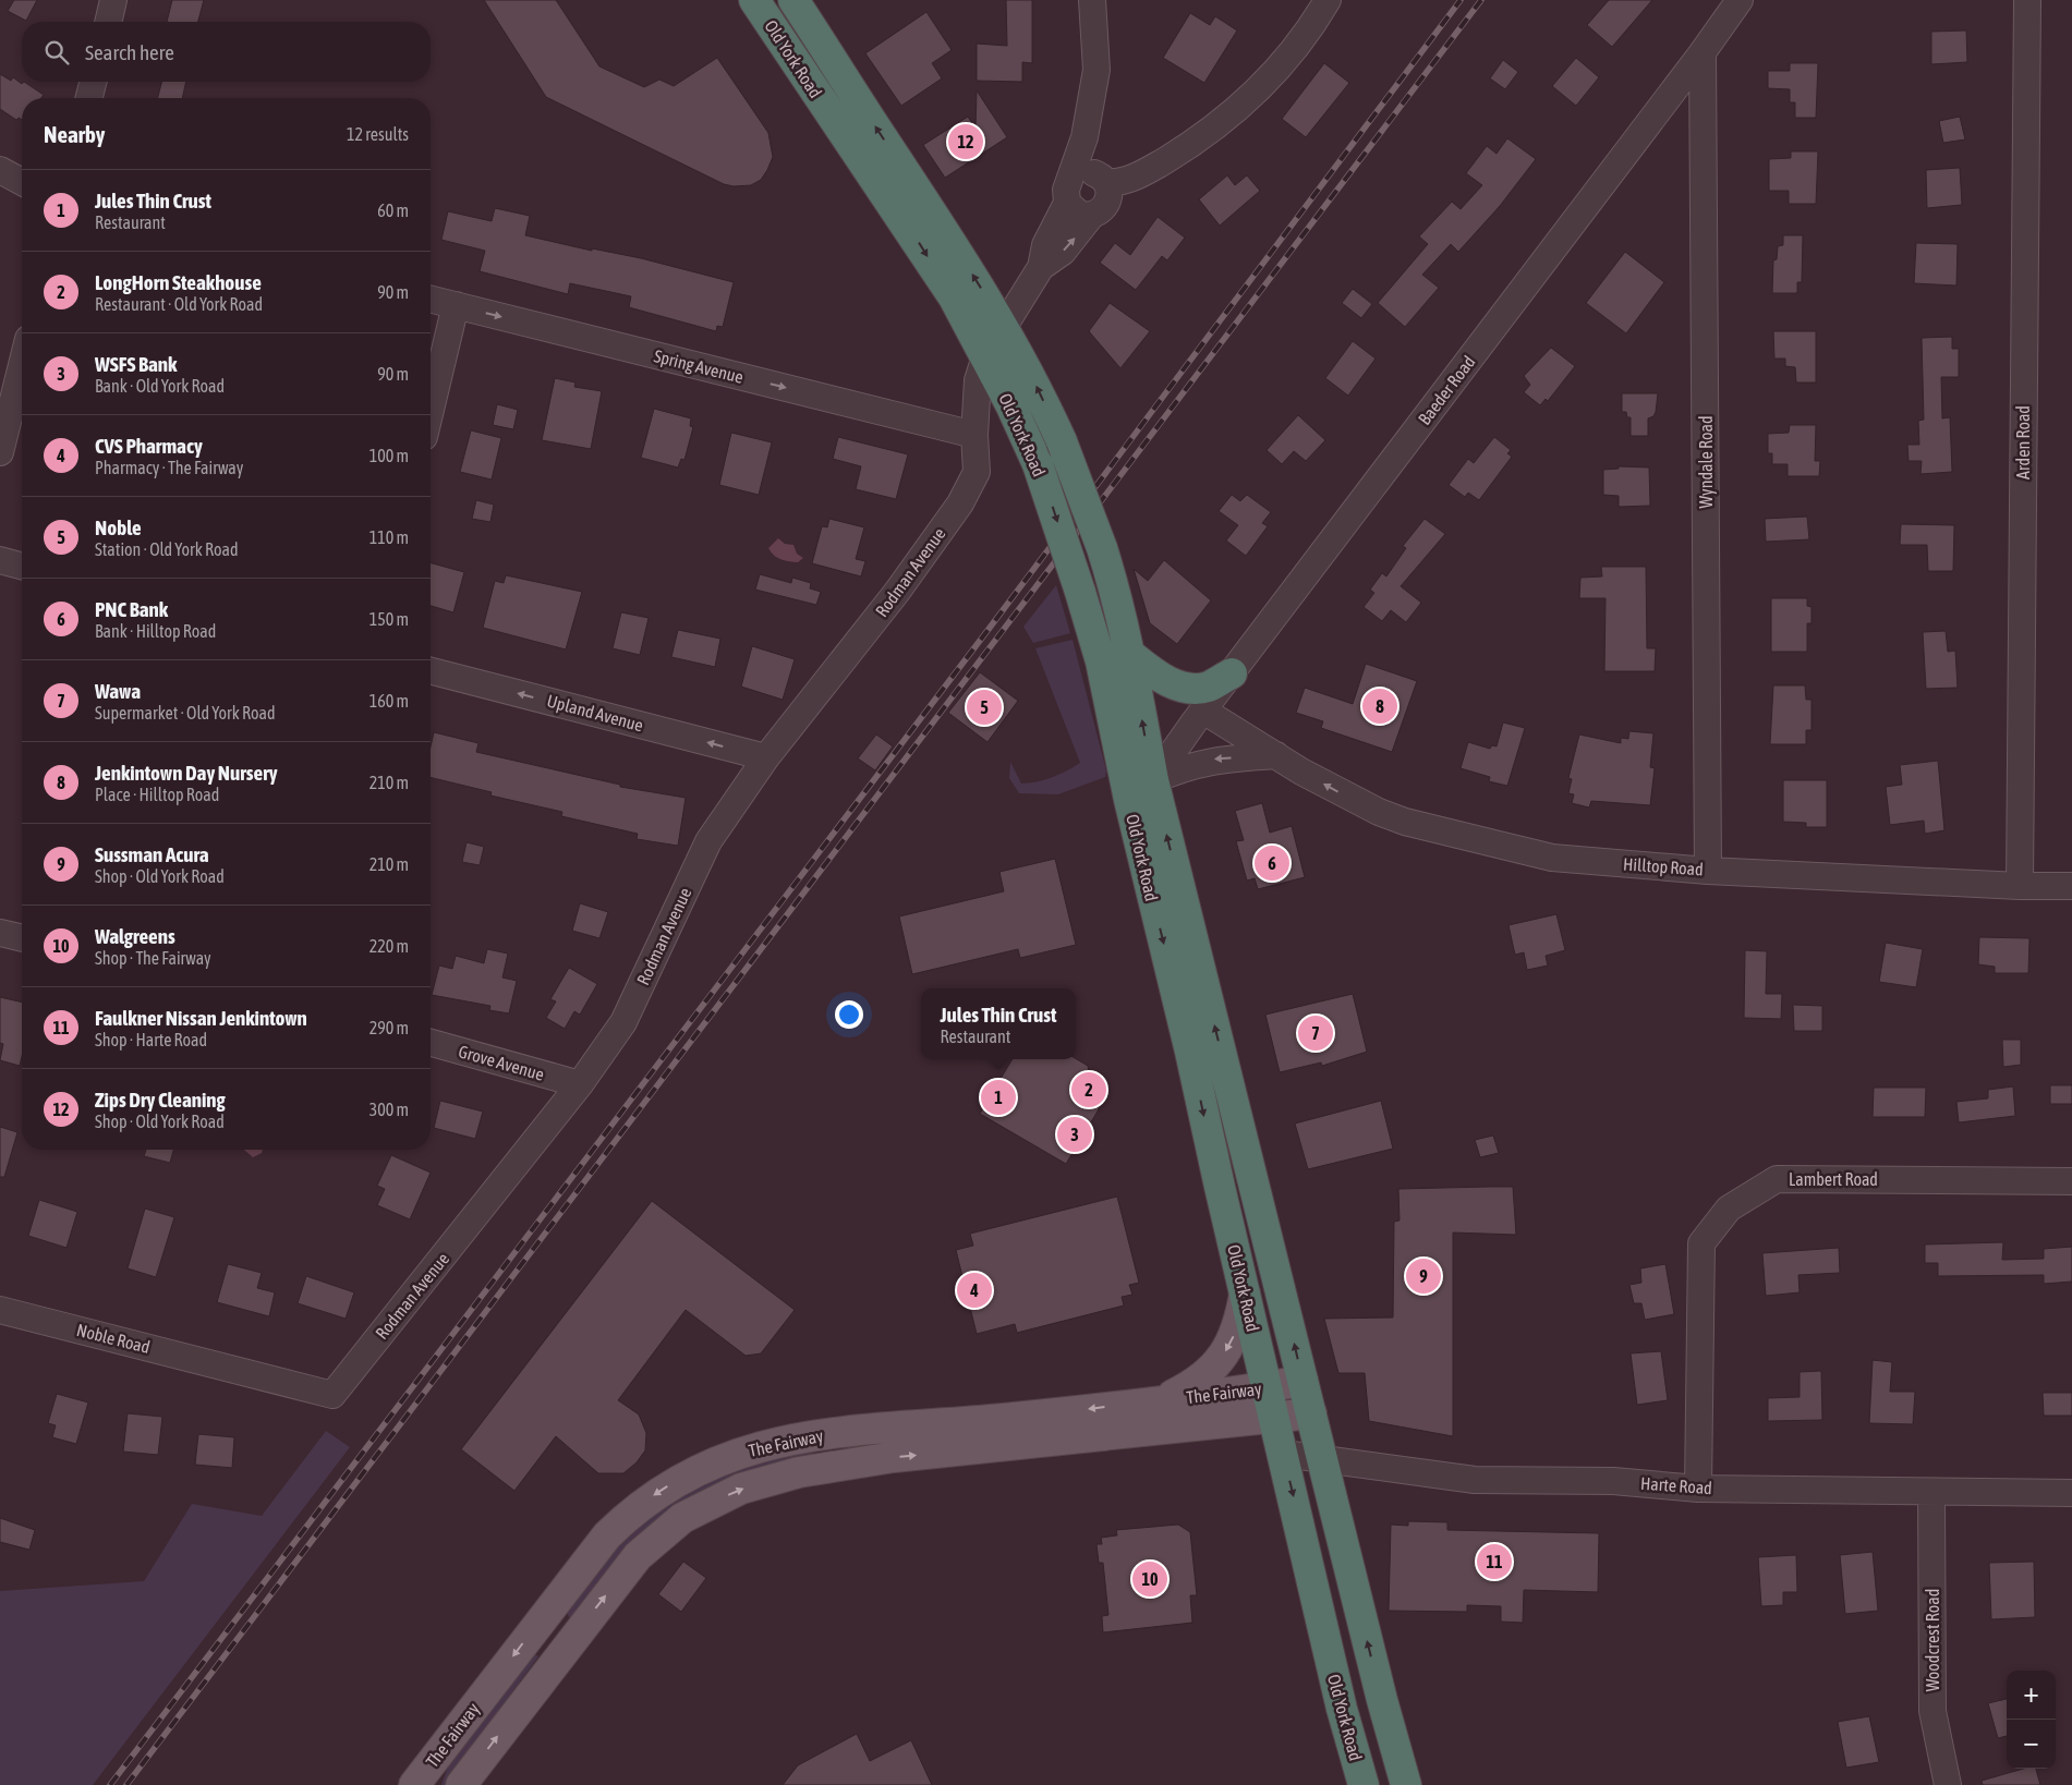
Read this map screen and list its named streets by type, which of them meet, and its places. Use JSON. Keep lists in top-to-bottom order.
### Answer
{
  "streets": {
    "highway": ["Old York Road"],
    "main road": ["The Fairway"],
    "street": [
      "Spring Avenue",
      "Baeder Road",
      "Arden Road",
      "Wyndale Road",
      "Rodman Avenue",
      "Upland Avenue",
      "Hilltop Road",
      "Grove Avenue",
      "Lambert Road",
      "Noble Road",
      "Harte Road",
      "Woodcrest Road"
    ]
  },
  "crossings": [
    ["Old York Road", "Baeder Road"],
    ["Old York Road", "Rodman Avenue"],
    ["Old York Road", "The Fairway"],
    ["Old York Road", "Harte Road"],
    ["Spring Avenue", "Rodman Avenue"],
    ["Baeder Road", "Wyndale Road"],
    ["Baeder Road", "Hilltop Road"],
    ["Arden Road", "Hilltop Road"],
    ["Wyndale Road", "Hilltop Road"],
    ["Rodman Avenue", "Upland Avenue"],
    ["Rodman Avenue", "Grove Avenue"],
    ["Rodman Avenue", "Noble Road"],
    ["Lambert Road", "Harte Road"],
    ["Harte Road", "Woodcrest Road"]
  ],
  "one_way": ["Spring Avenue", "Upland Avenue", "Hilltop Road"],
  "page": {
    "search": "Search here",
    "heading": ["Nearby", "12 results"],
    "pins": [
      "12",
      "8",
      "5",
      "6",
      "7",
      "2",
      "1",
      "3",
      "9",
      "4",
      "11",
      "10"
    ],
    "list": [
      {
        "mark": "1",
        "name": "Jules Thin Crust",
        "note": "Restaurant",
        "value": "60 m"
      },
      {
        "mark": "2",
        "name": "LongHorn Steakhouse",
        "note": "Restaurant · Old York Road",
        "value": "90 m"
      },
      {
        "mark": "3",
        "name": "WSFS Bank",
        "note": "Bank · Old York Road",
        "value": "90 m"
      },
      {
        "mark": "4",
        "name": "CVS Pharmacy",
        "note": "Pharmacy · The Fairway",
        "value": "100 m"
      },
      {
        "mark": "5",
        "name": "Noble",
        "note": "Station · Old York Road",
        "value": "110 m"
      },
      {
        "mark": "6",
        "name": "PNC Bank",
        "note": "Bank · Hilltop Road",
        "value": "150 m"
      },
      {
        "mark": "7",
        "name": "Wawa",
        "note": "Supermarket · Old York Road",
        "value": "160 m"
      },
      {
        "mark": "8",
        "name": "Jenkintown Day Nursery",
        "note": "Place · Hilltop Road",
        "value": "210 m"
      },
      {
        "mark": "9",
        "name": "Sussman Acura",
        "note": "Shop · Old York Road",
        "value": "210 m"
      },
      {
        "mark": "10",
        "name": "Walgreens",
        "note": "Shop · The Fairway",
        "value": "220 m"
      },
      {
        "mark": "11",
        "name": "Faulkner Nissan Jenkintown",
        "note": "Shop · Harte Road",
        "value": "290 m"
      },
      {
        "mark": "12",
        "name": "Zips Dry Cleaning",
        "note": "Shop · Old York Road",
        "value": "300 m"
      }
    ],
    "popup": ["Jules Thin Crust", "Restaurant"],
    "map_buttons": ["+", "−"]
  }
}
